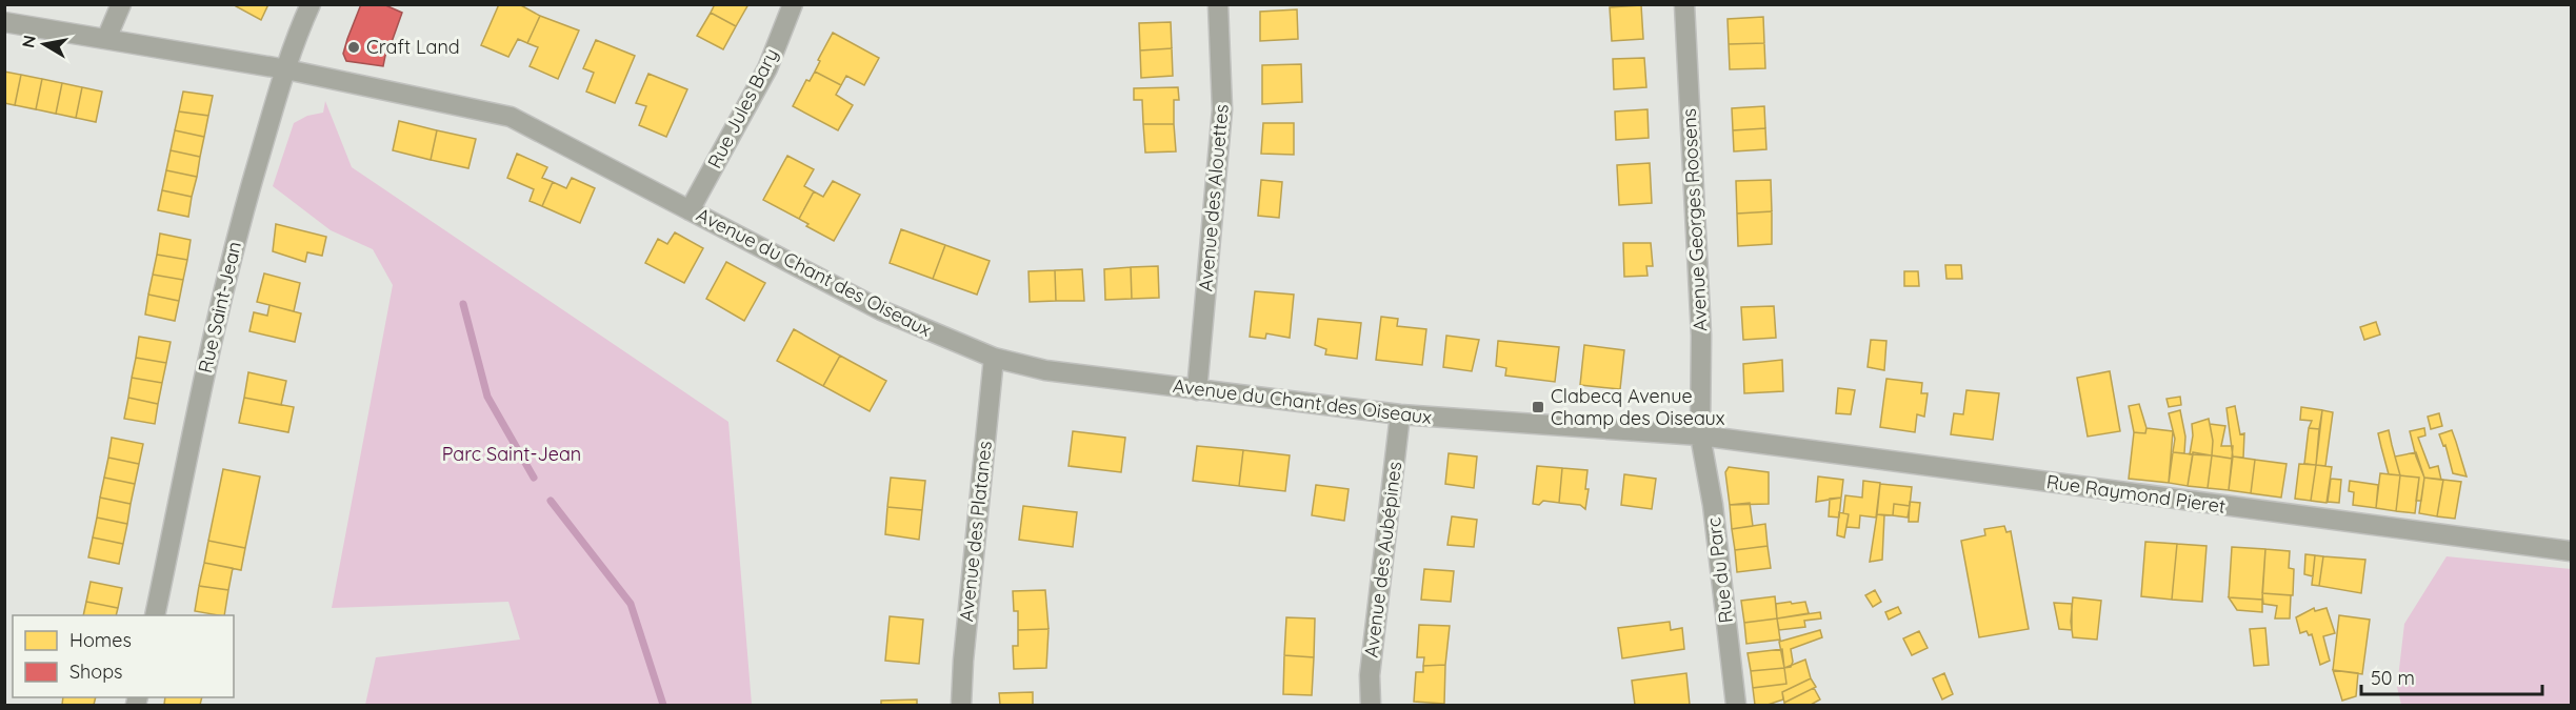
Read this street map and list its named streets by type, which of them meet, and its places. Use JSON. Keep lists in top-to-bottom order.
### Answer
{
  "streets": {
    "street": [
      "Rue Jules Bary",
      "Avenue des Alouettes",
      "Avenue Georges Roosens",
      "Avenue du Chant des Oiseaux",
      "Rue Saint-Jean",
      "Rue Raymond Pieret",
      "Avenue des Platanes",
      "Avenue des Aubépines",
      "Rue du Parc"
    ]
  },
  "crossings": [
    ["Rue Jules Bary", "Avenue du Chant des Oiseaux"],
    ["Avenue des Alouettes", "Avenue du Chant des Oiseaux"],
    ["Avenue Georges Roosens", "Avenue du Chant des Oiseaux"],
    ["Avenue Georges Roosens", "Rue Raymond Pieret"],
    ["Avenue Georges Roosens", "Rue du Parc"],
    ["Avenue du Chant des Oiseaux", "Rue Saint-Jean"],
    ["Avenue du Chant des Oiseaux", "Rue Raymond Pieret"],
    ["Avenue du Chant des Oiseaux", "Avenue des Platanes"],
    ["Avenue du Chant des Oiseaux", "Avenue des Aubépines"],
    ["Avenue du Chant des Oiseaux", "Rue du Parc"],
    ["Rue Raymond Pieret", "Rue du Parc"]
  ],
  "parks": ["Parc Saint-Jean"],
  "places": {
    "other": ["Craft Land"],
    "transit": ["Clabecq Avenue Champ des Oiseaux"]
  },
  "legend": ["Homes", "Shops"],
  "scale_bar": "50 m",
  "north": "left"
}
